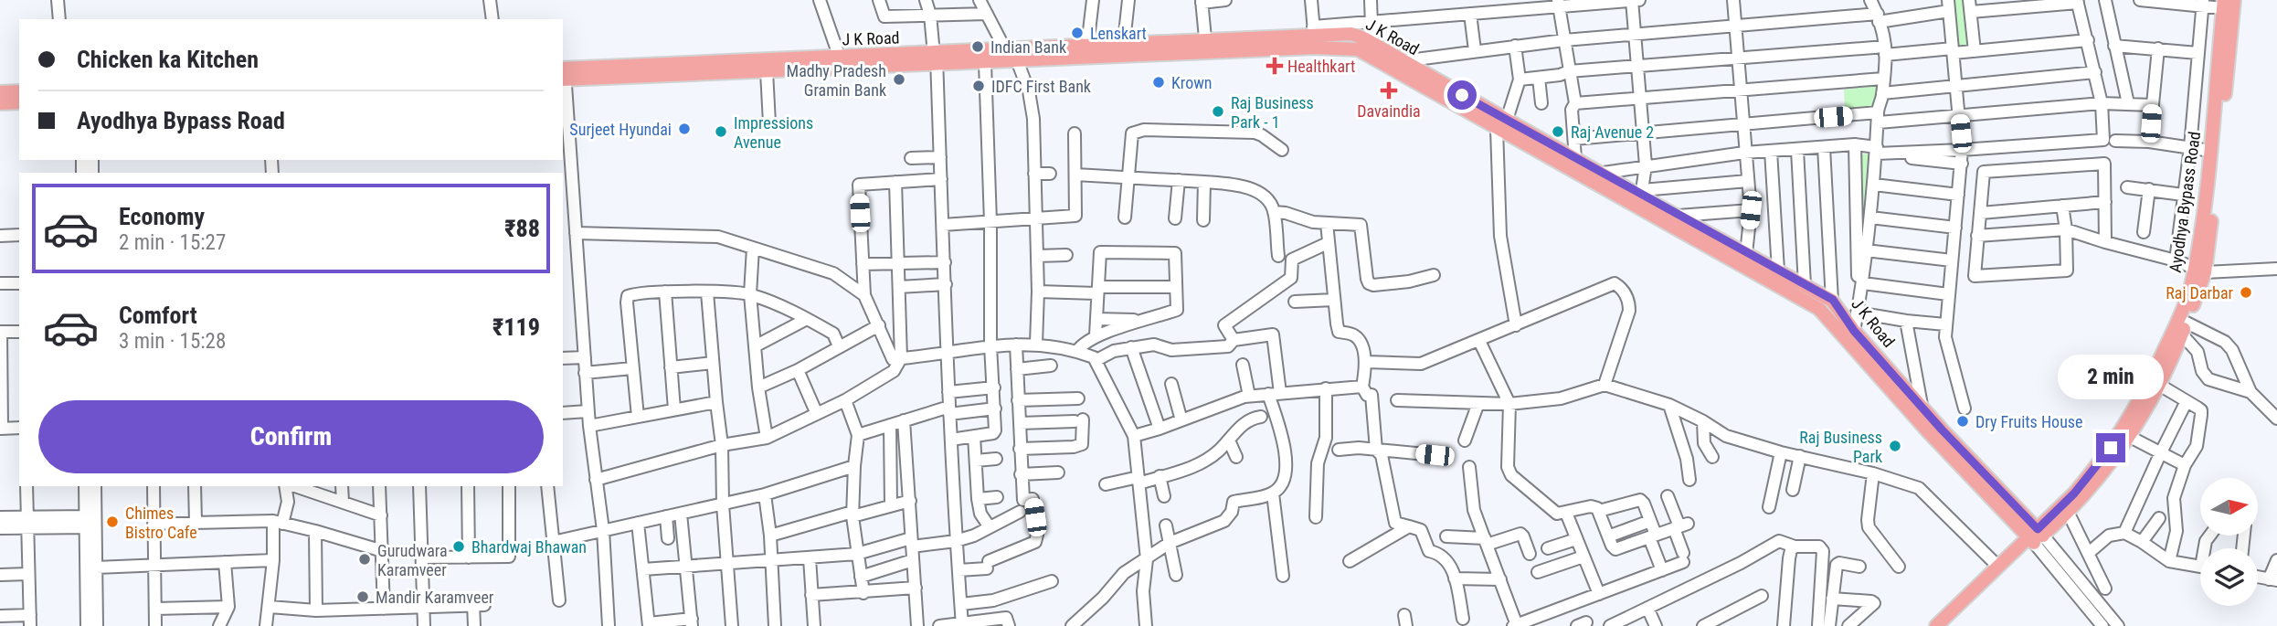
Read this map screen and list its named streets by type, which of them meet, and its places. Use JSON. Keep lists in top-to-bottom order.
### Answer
{
  "streets": {
    "main road": ["J K Road", "Ayodhya Bypass Road"]
  },
  "crossings": [
    ["J K Road", "Ayodhya Bypass Road"]
  ],
  "places": {
    "other": [
      "Lenskart",
      "Indian Bank",
      "Madhy Pradesh Gramin Bank",
      "Krown",
      "IDFC First Bank",
      "Raj Business Park - 1",
      "Surjeet Hyundai",
      "Impressions Avenue",
      "Raj Avenue 2",
      "Raj Darbar",
      "Dry Fruits House",
      "Raj Business Park",
      "Chimes Bistro Cafe",
      "Bhardwaj Bhawan",
      "Gurudwara Karamveer",
      "Mandir Karamveer"
    ],
    "health": ["Healthkart", "Davaindia"]
  },
  "north": "right",
  "page": {
    "banner": ["Chicken ka Kitchen", "Ayodhya Bypass Road"],
    "list": [
      {
        "name": "Economy",
        "note": "2 min · 15:27",
        "value": "₹88"
      },
      {
        "name": "Comfort",
        "note": "3 min · 15:28",
        "value": "₹119"
      }
    ],
    "bubble": "2 min",
    "buttons": "Confirm"
  }
}
